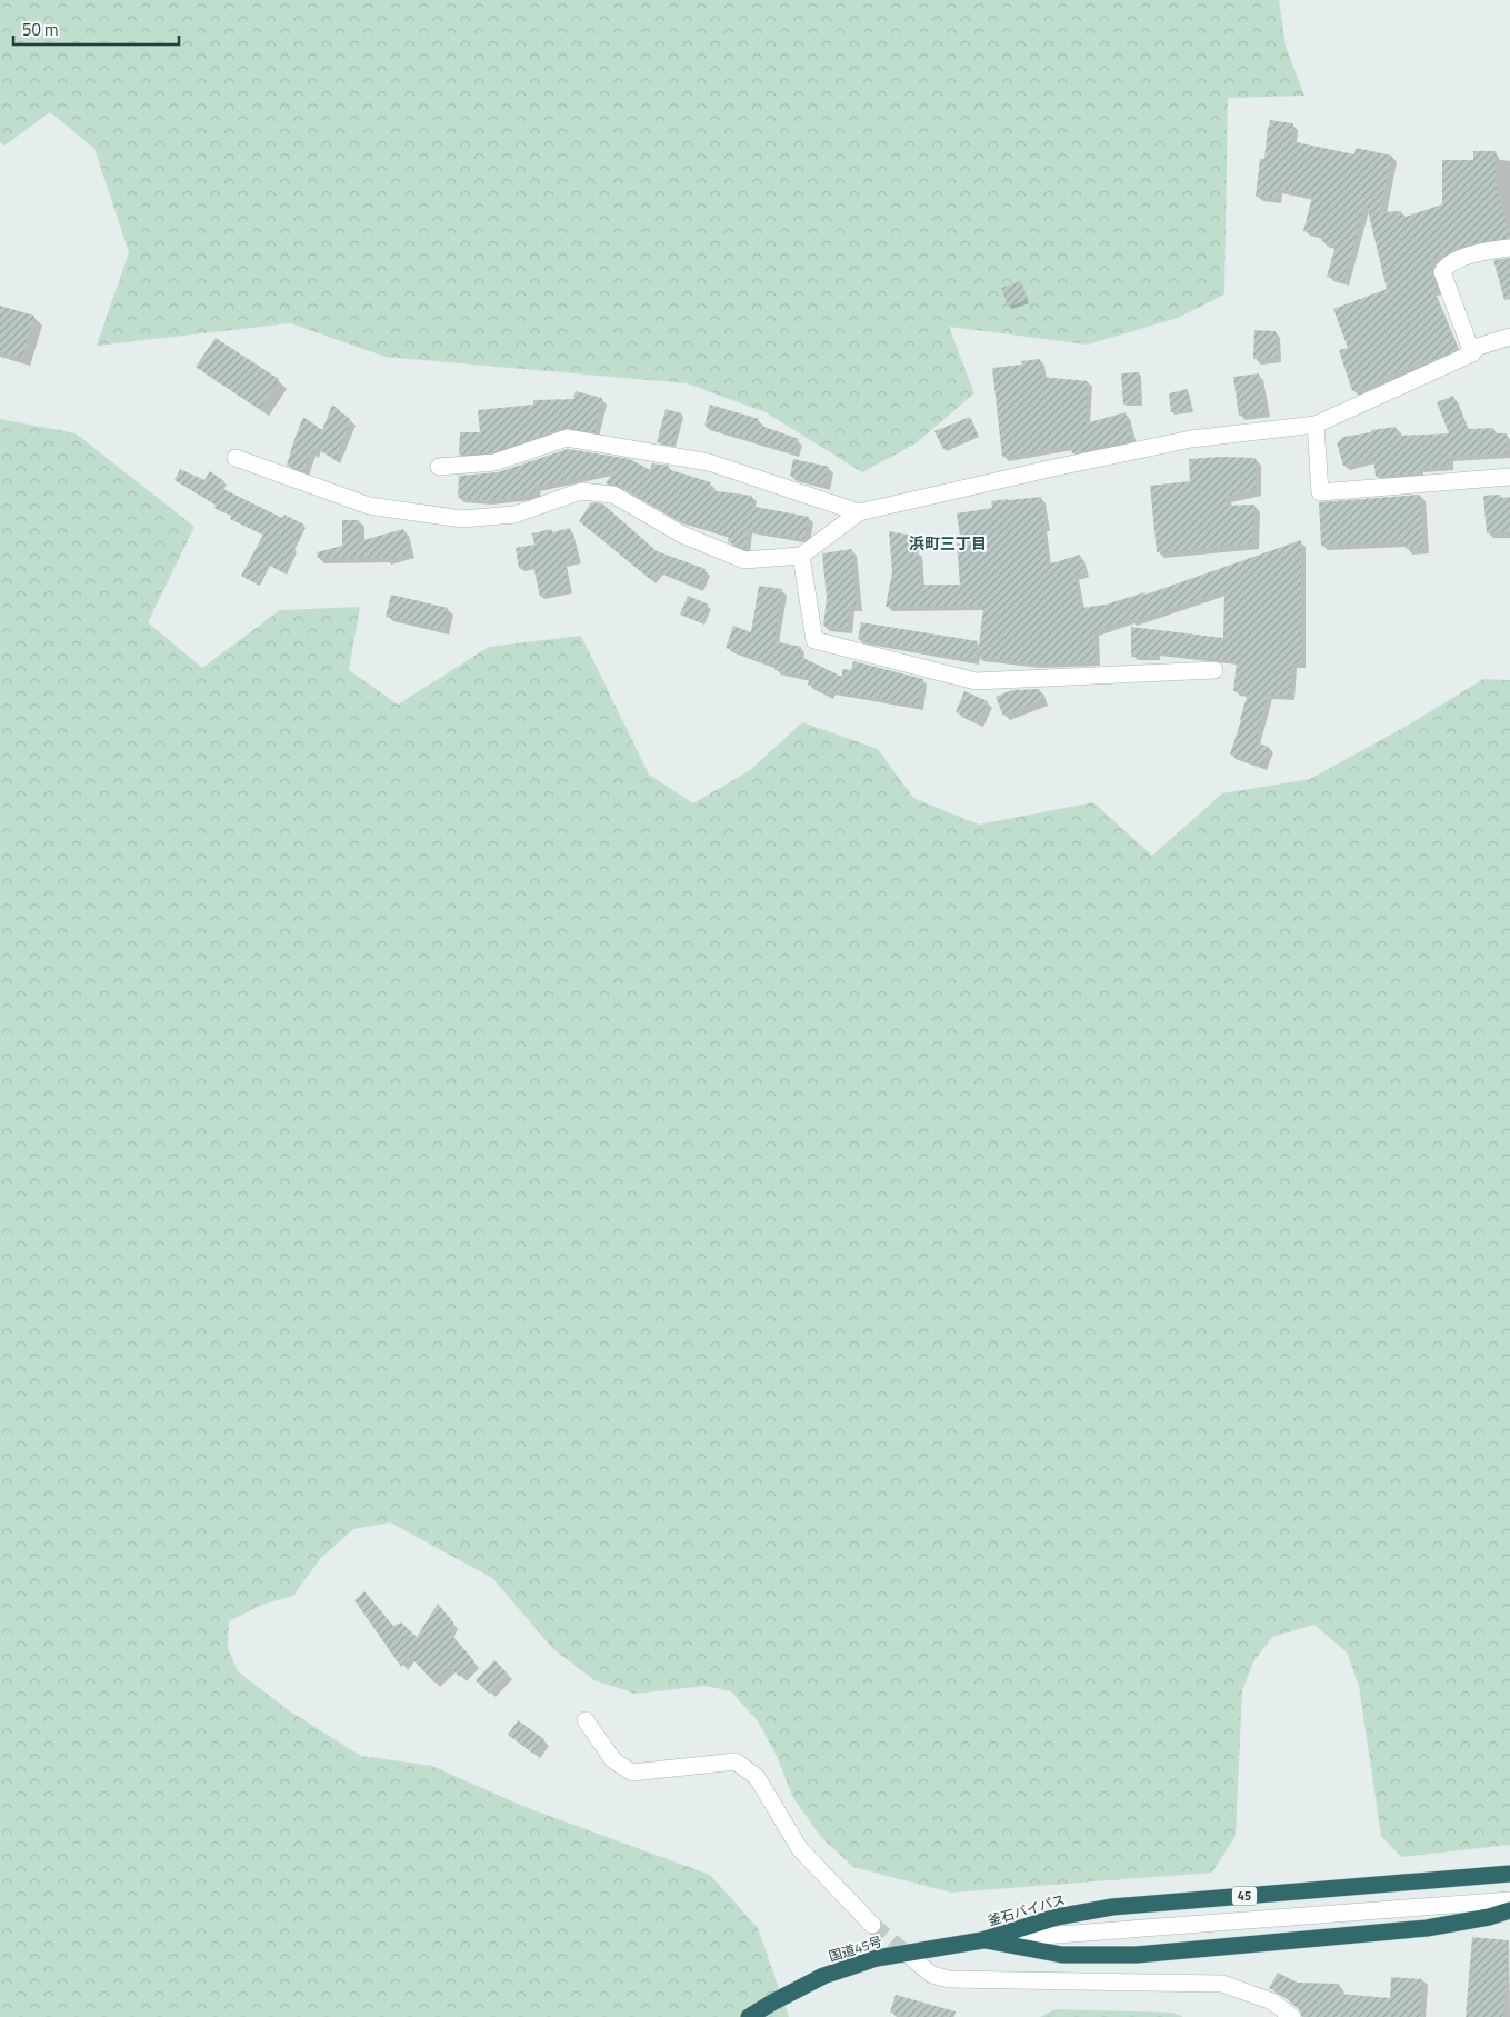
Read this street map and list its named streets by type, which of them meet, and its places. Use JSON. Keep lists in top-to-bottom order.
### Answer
{
  "streets": {
    "highway": ["45", "釜石バイパス", "国道45号"]
  },
  "crossings": [
    ["釜石バイパス", "国道45号"]
  ],
  "districts": ["浜町三丁目"],
  "scale_bar": "50 m"
}
